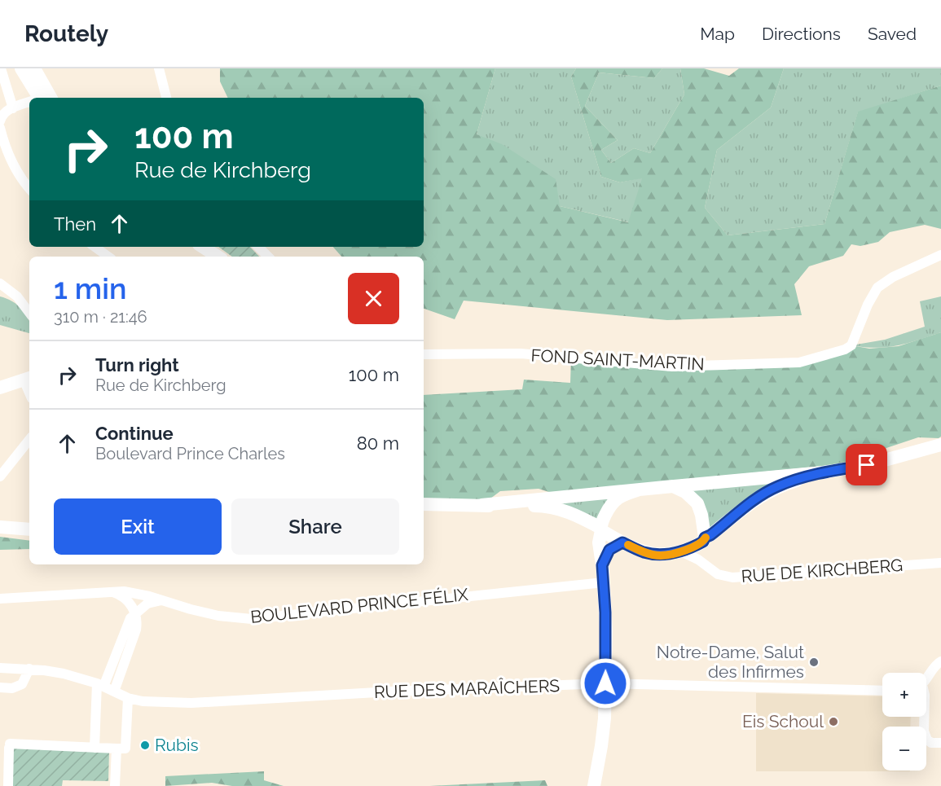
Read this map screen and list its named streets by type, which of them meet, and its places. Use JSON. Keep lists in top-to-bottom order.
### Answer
{
  "streets": {
    "street": [
      "FOND SAINT-MARTIN",
      "RUE DE KIRCHBERG",
      "BOULEVARD PRINCE FÉLIX",
      "RUE DES MARAÎCHERS"
    ]
  },
  "places": ["Notre-Dame, Salut des Infirmes", "Eis Schoul", "Rubis"],
  "page": {
    "header": "Routely",
    "nav": ["Map", "Directions", "Saved"],
    "turn": ["100 m", "Rue de Kirchberg"],
    "then": "Then",
    "heading": ["1 min", "310 m · 21:46"],
    "list": [
      {
        "name": "Turn right",
        "note": "Rue de Kirchberg",
        "value": "100 m"
      },
      {
        "name": "Continue",
        "note": "Boulevard Prince Charles",
        "value": "80 m"
      }
    ],
    "buttons": ["Exit", "Share"],
    "map_buttons": ["+", "−"]
  }
}
